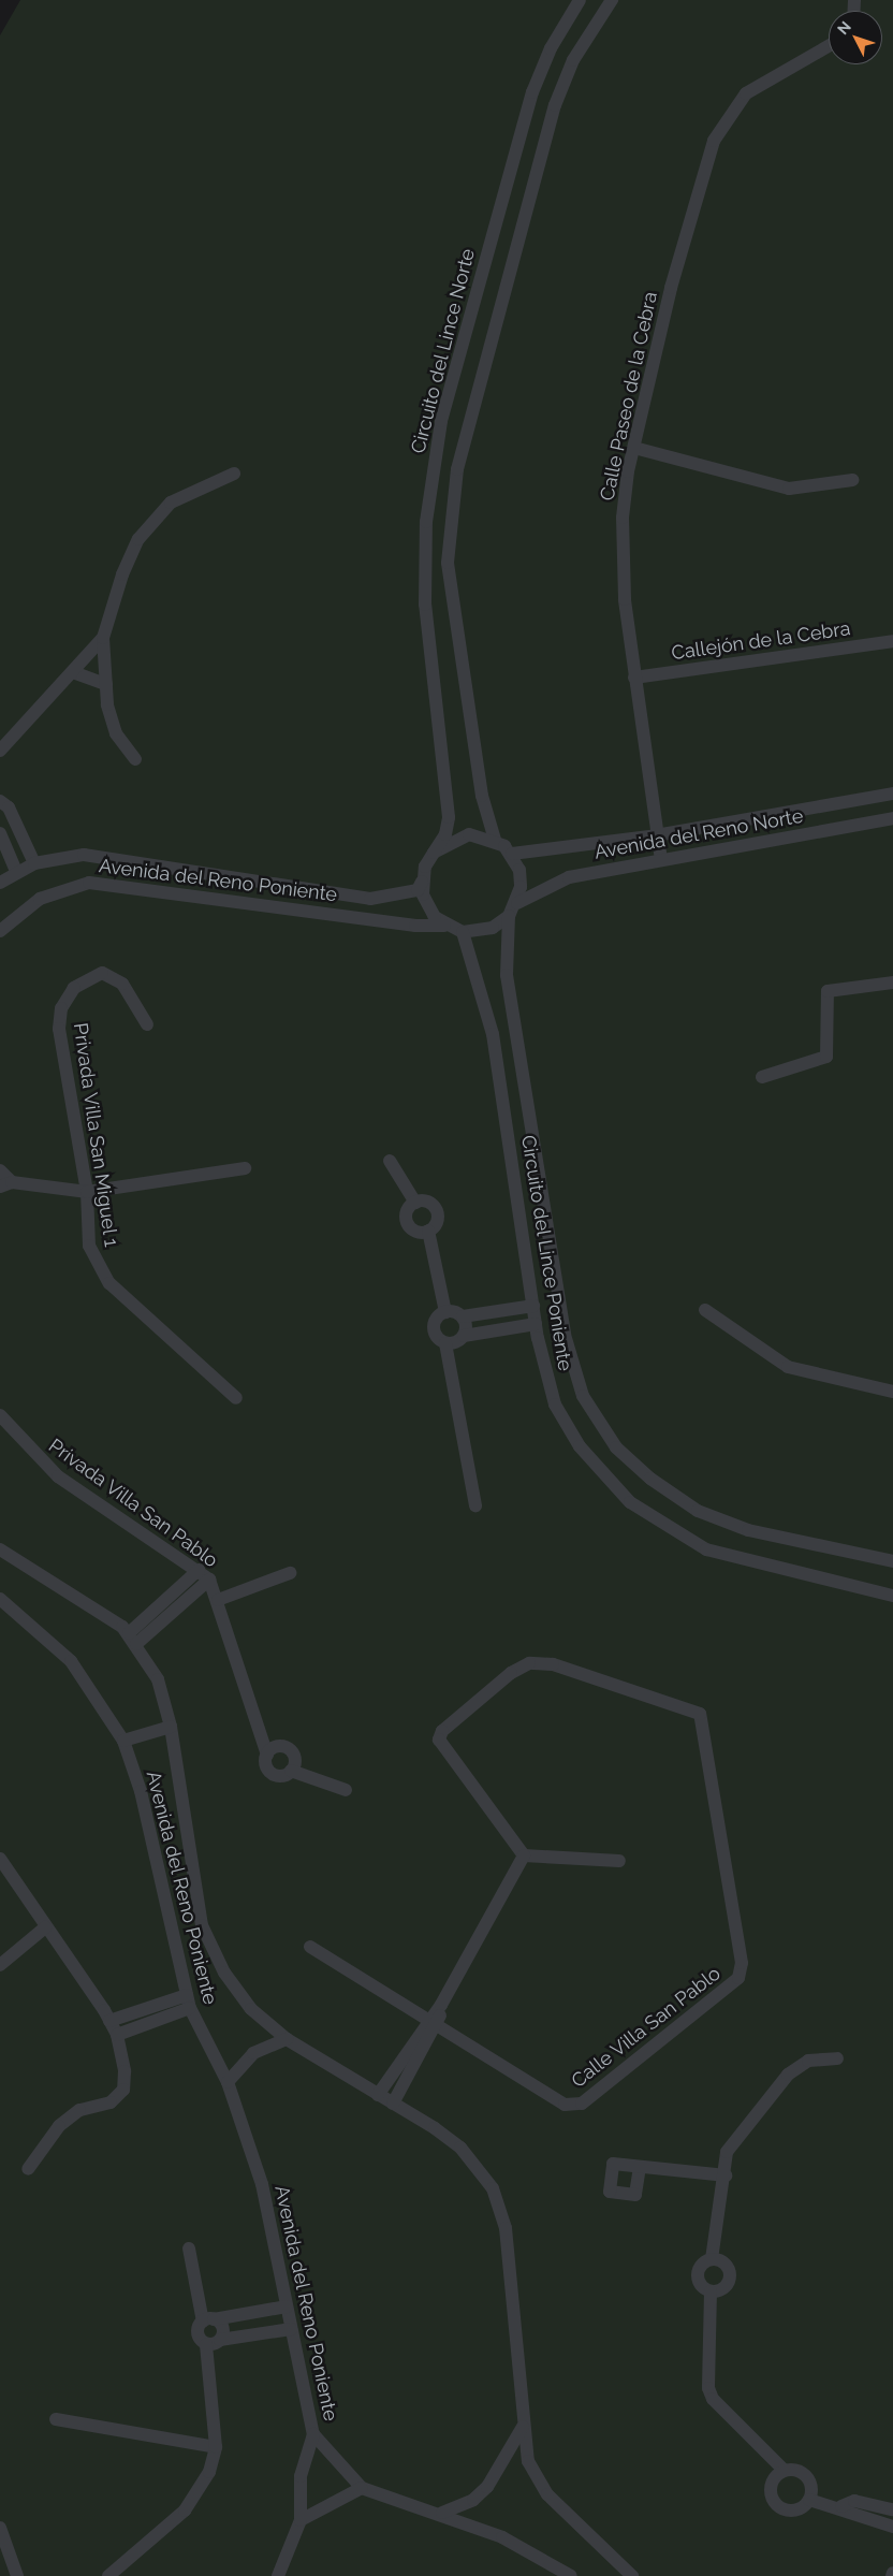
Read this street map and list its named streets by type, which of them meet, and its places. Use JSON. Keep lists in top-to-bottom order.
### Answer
{
  "streets": {
    "street": [
      "Circuito del Lince Norte",
      "Calle Paseo de la Cebra",
      "Callejón de la Cebra",
      "Avenida del Reno Norte",
      "Avenida del Reno Poniente",
      "Privada Villa San Miguel 1",
      "Circuito del Lince Poniente",
      "Privada Villa San Pablo",
      "Calle Villa San Pablo"
    ]
  },
  "crossings": [
    ["Circuito del Lince Norte", "Avenida del Reno Norte"],
    ["Circuito del Lince Norte", "Avenida del Reno Poniente"],
    ["Circuito del Lince Norte", "Circuito del Lince Poniente"],
    ["Calle Paseo de la Cebra", "Callejón de la Cebra"],
    ["Calle Paseo de la Cebra", "Avenida del Reno Norte"],
    ["Avenida del Reno Norte", "Avenida del Reno Poniente"],
    ["Avenida del Reno Norte", "Circuito del Lince Poniente"],
    ["Avenida del Reno Poniente", "Circuito del Lince Poniente"]
  ],
  "north": "top left"
}
